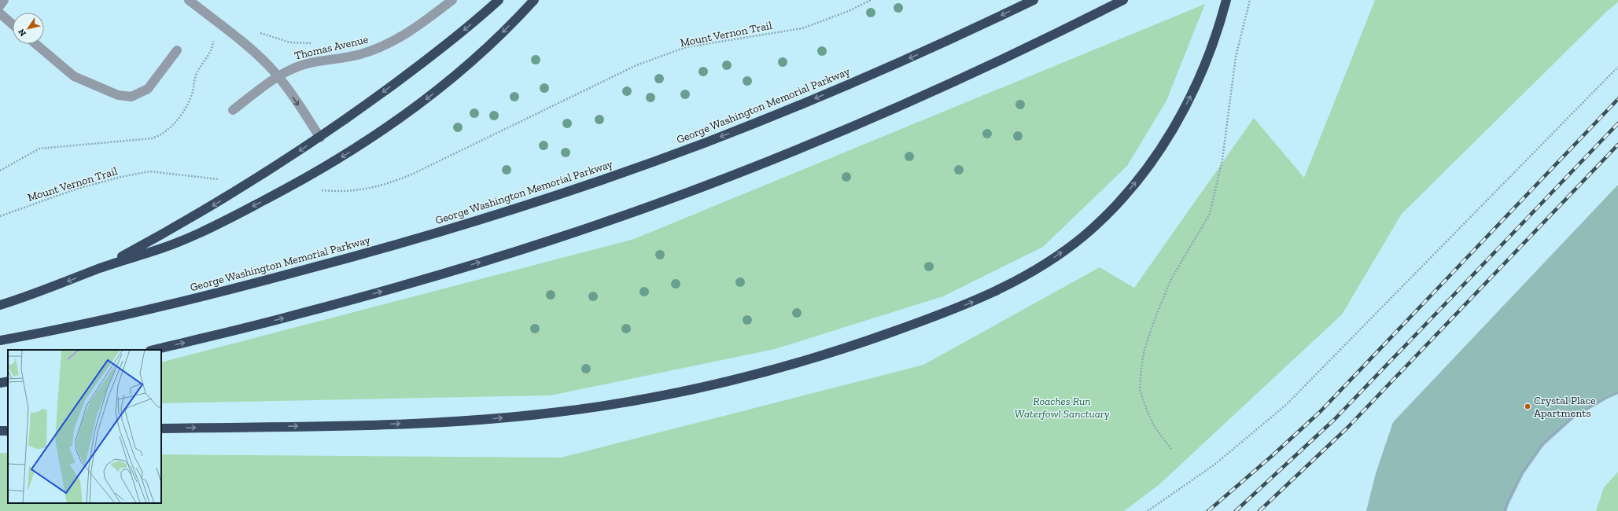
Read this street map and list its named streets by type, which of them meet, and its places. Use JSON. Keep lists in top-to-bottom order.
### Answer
{
  "streets": {
    "highway": ["George Washington Memorial Parkway"],
    "lane": ["Thomas Avenue"],
    "path": ["Mount Vernon Trail"]
  },
  "parks": ["Roaches Run Waterfowl Sanctuary"],
  "places": ["Crystal Place Apartments"],
  "north": "bottom left"
}
